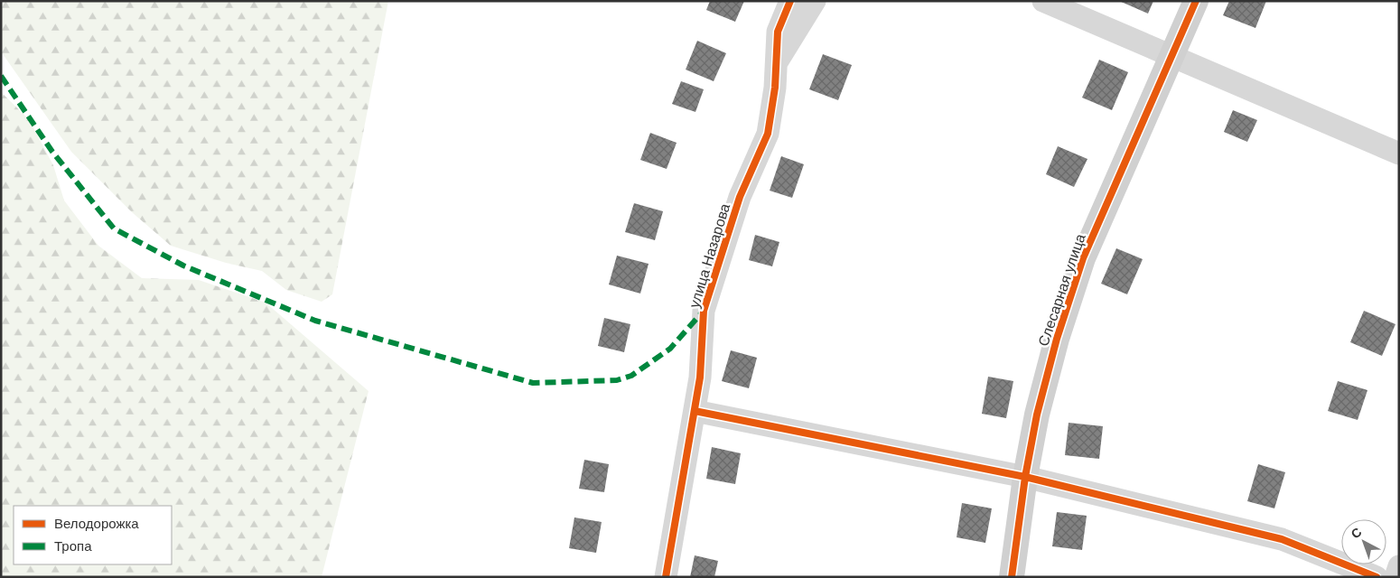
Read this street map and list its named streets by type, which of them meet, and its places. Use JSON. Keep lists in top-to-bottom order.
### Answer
{
  "streets": {
    "street": ["улица Назарова", "Слесарная улица"]
  },
  "legend": ["Велодорожка", "Тропа"],
  "north": "top left"
}
